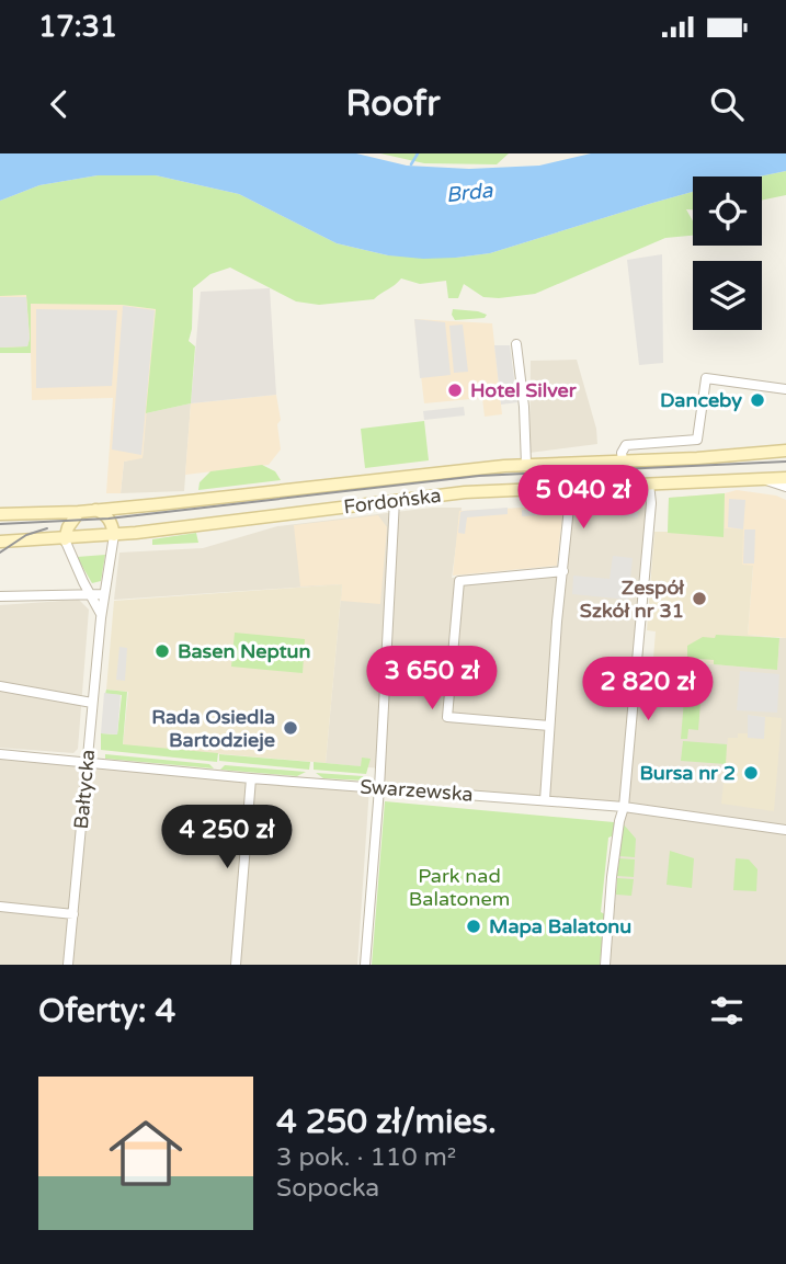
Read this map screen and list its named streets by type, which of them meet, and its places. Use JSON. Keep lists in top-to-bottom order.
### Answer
{
  "streets": {
    "main road": ["Fordońska"],
    "street": ["Bałtycka", "Swarzewska"]
  },
  "crossings": [
    ["Fordońska", "Bałtycka"],
    ["Bałtycka", "Swarzewska"]
  ],
  "water": ["Brda"],
  "parks": ["Park nad Balatonem"],
  "places": [
    "Hotel Silver",
    "Danceby",
    "Zespół Szkół nr 31",
    "Basen Neptun",
    "Rada Osiedla Bartodzieje",
    "Bursa nr 2",
    "Mapa Balatonu"
  ],
  "page": {
    "status": "17:31",
    "header": "Roofr",
    "price": [
      "5 040 zł",
      "3 650 zł",
      "2 820 zł",
      "4 250 zł"
    ],
    "heading": "Oferty: 4",
    "list": [
      {
        "name": "4 250 zł/mies.",
        "note": "3 pok. · 110 m² · Sopocka"
      }
    ]
  }
}
